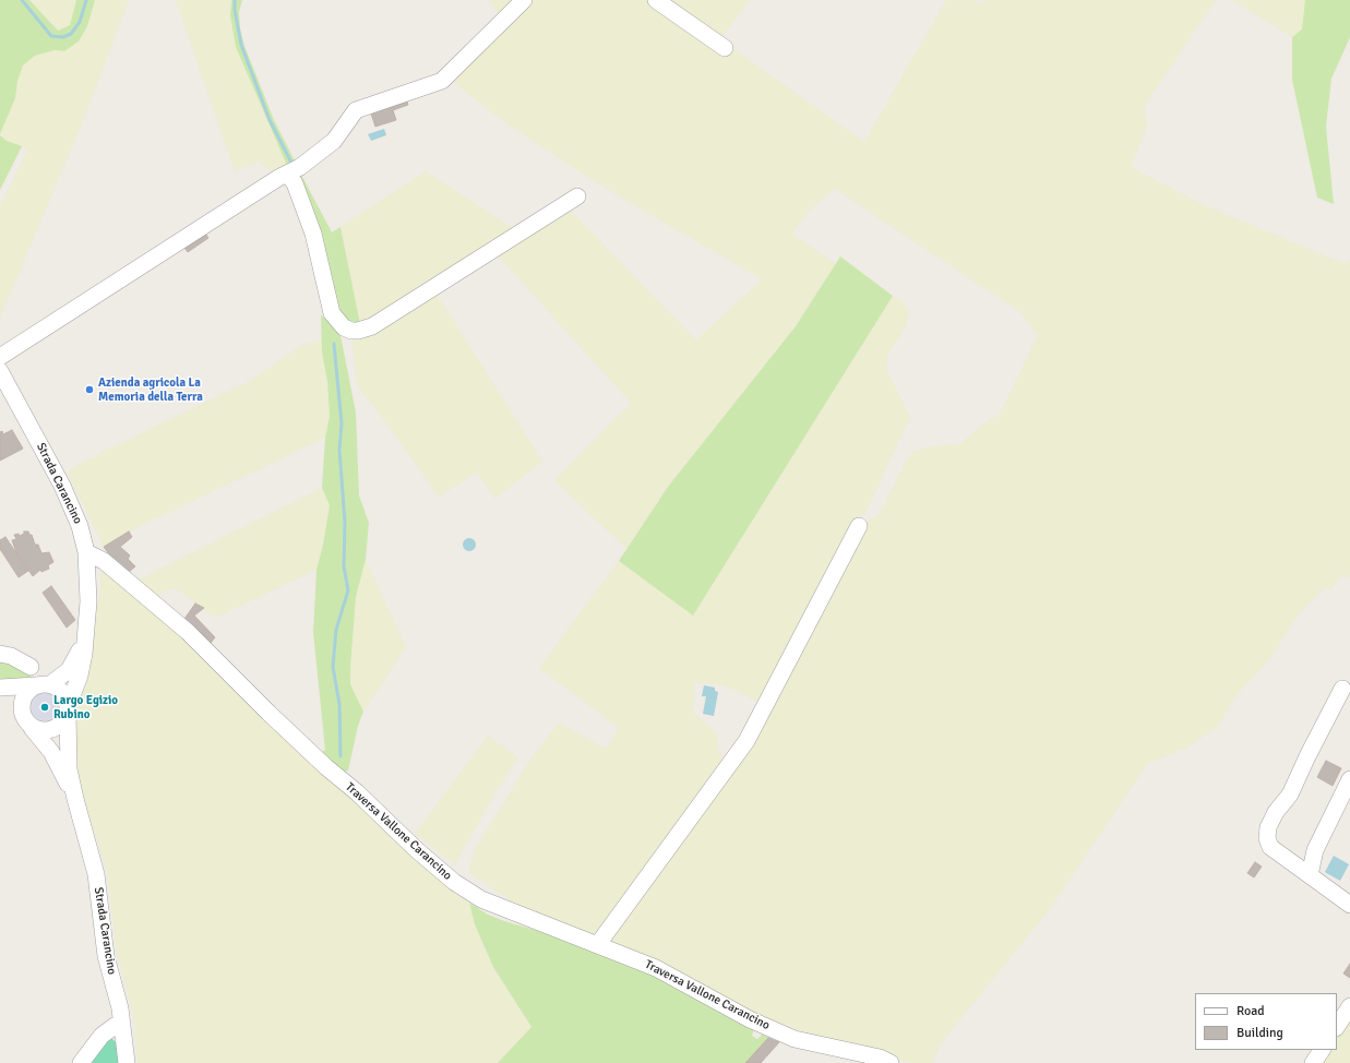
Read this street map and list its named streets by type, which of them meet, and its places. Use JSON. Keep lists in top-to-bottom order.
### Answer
{
  "streets": {
    "street": ["Strada Carancino", "Traversa Vallone Carancino"]
  },
  "crossings": [
    ["Strada Carancino", "Traversa Vallone Carancino"]
  ],
  "places": ["Azienda agricola La Memoria della Terra", "Largo Egizio Rubino"],
  "legend": ["Road", "Building"]
}
